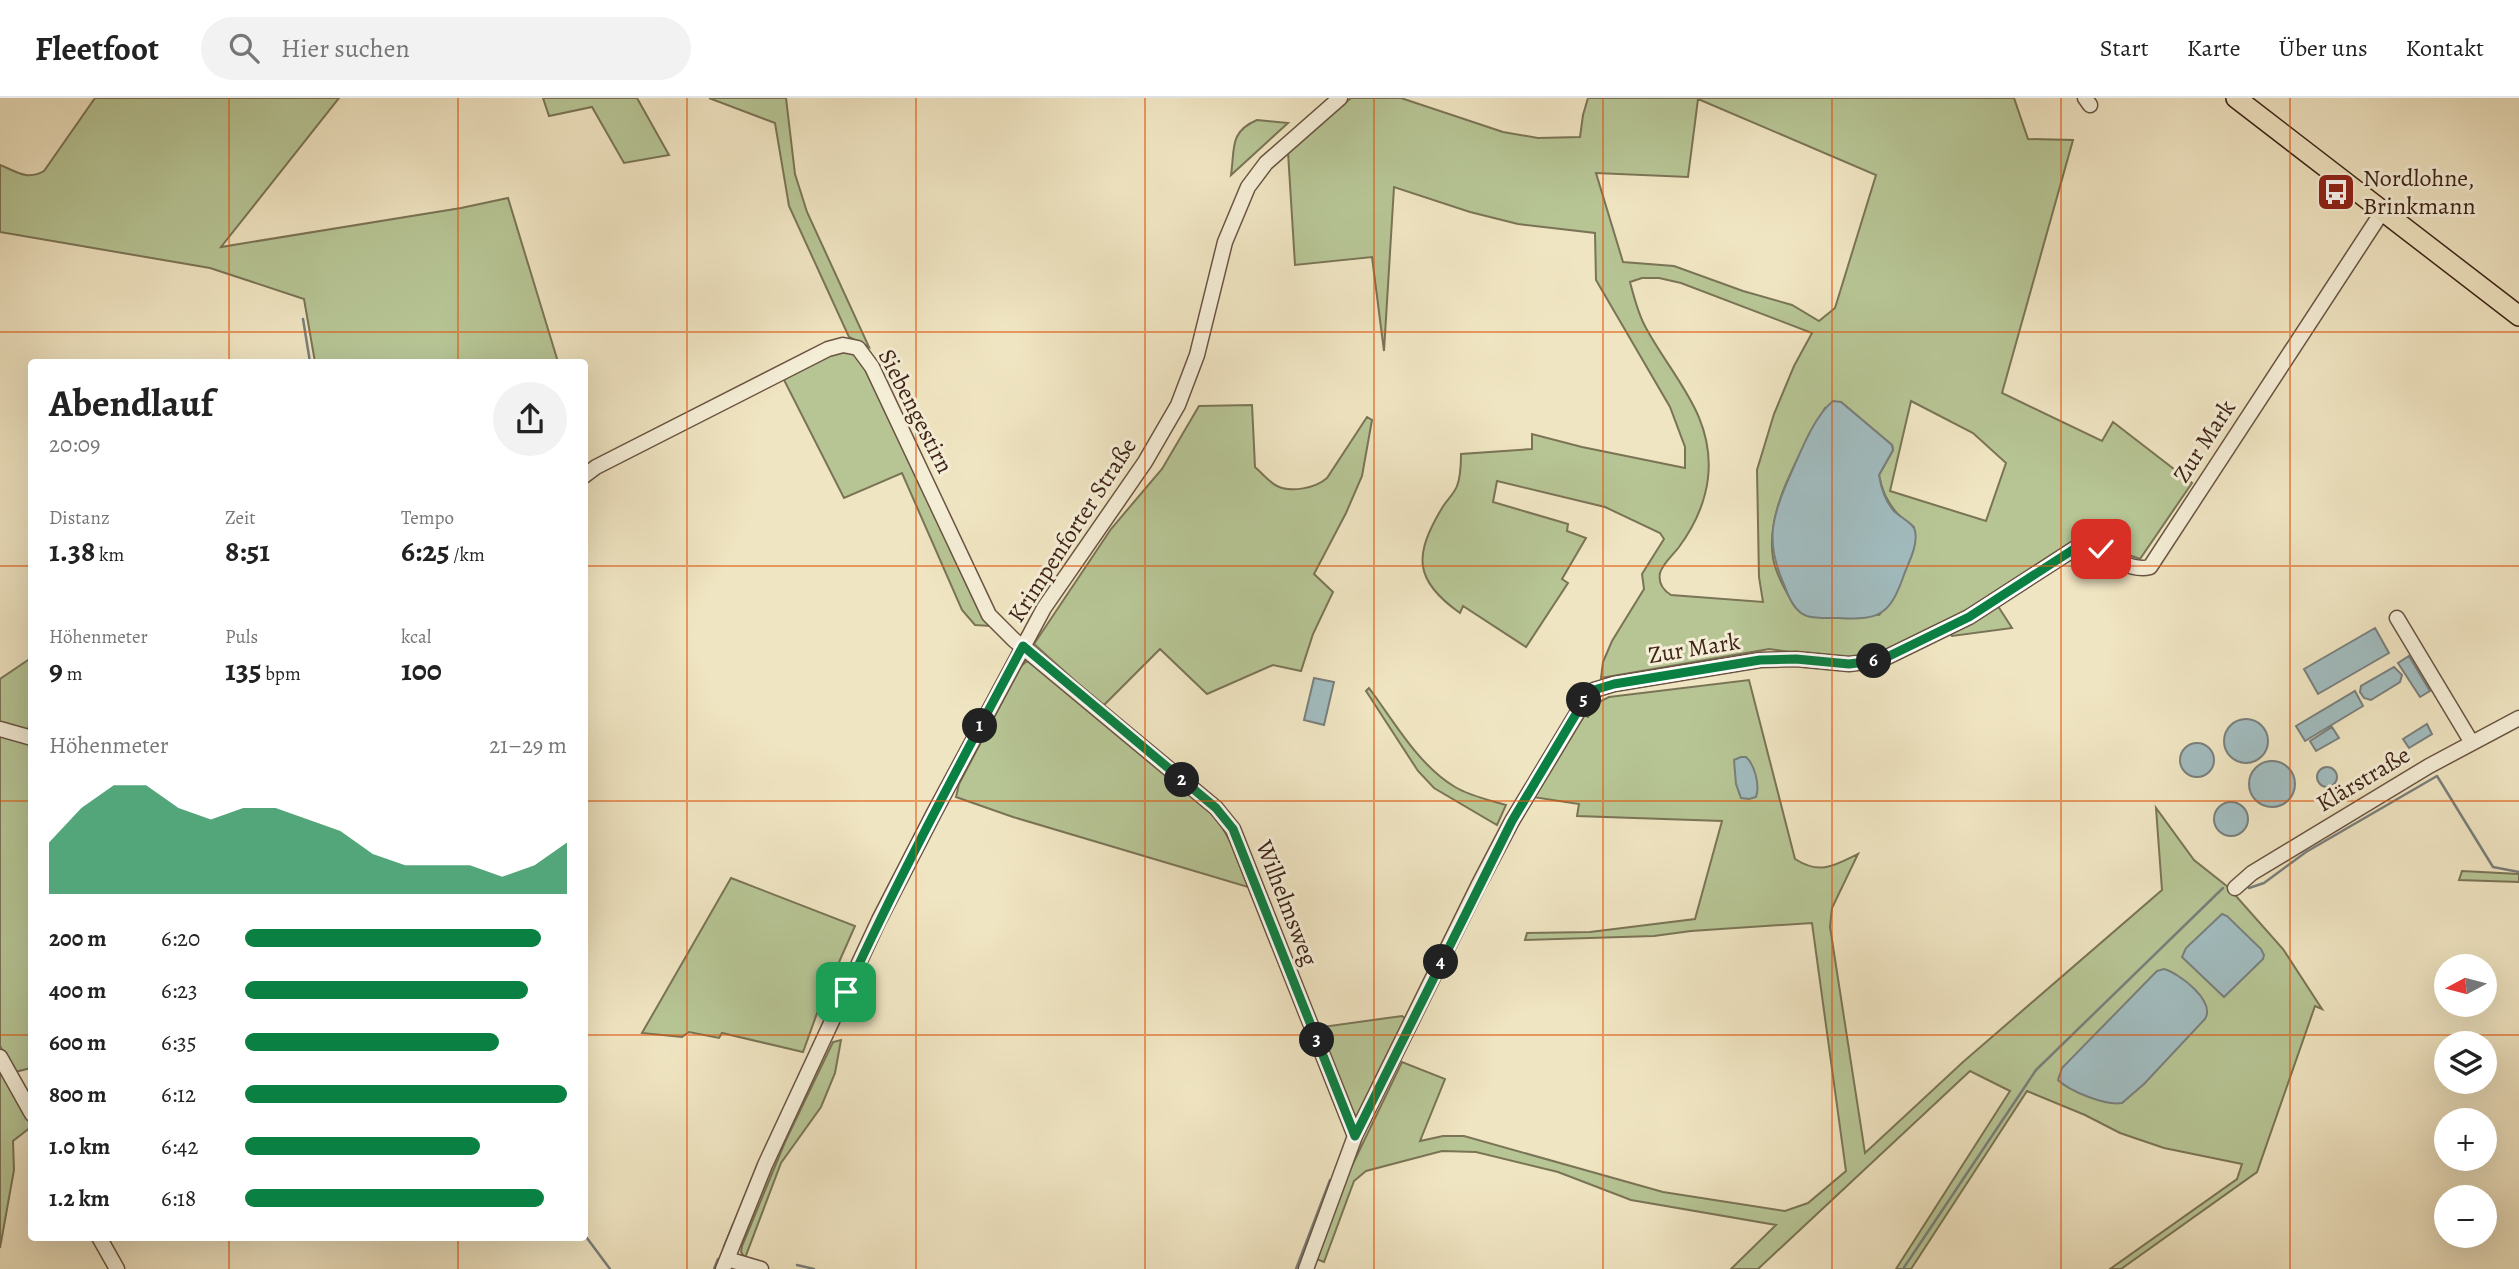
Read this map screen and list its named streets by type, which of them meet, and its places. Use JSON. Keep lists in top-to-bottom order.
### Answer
{
  "streets": {
    "street": [
      "Siebengestirn",
      "Zur Mark",
      "Krimpenforter Straße",
      "Klärstraße",
      "Wilhelmsweg"
    ]
  },
  "crossings": [
    ["Siebengestirn", "Krimpenforter Straße"],
    ["Siebengestirn", "Wilhelmsweg"],
    ["Zur Mark", "Wilhelmsweg"],
    ["Krimpenforter Straße", "Wilhelmsweg"]
  ],
  "places": {
    "bus stop": ["Nordlohne, Brinkmann"]
  },
  "north": "left",
  "page": {
    "header": "Fleetfoot",
    "search": "Hier suchen",
    "nav": [
      "Start",
      "Karte",
      "Über uns",
      "Kontakt"
    ],
    "heading": ["Abendlauf", "20:09"],
    "stats": [
      ["Distanz", "1.38 km"],
      ["Zeit", "8:51"],
      ["Tempo", "6:25 /km"],
      ["Höhenmeter", "9 m"],
      ["Puls", "135 bpm"],
      ["kcal", "100"]
    ],
    "pins": [
      "6",
      "5",
      "1",
      "2",
      "4",
      "3"
    ],
    "chart": ["Höhenmeter", "21–29 m"],
    "list": [
      {
        "name": "200 m",
        "note": "6:20"
      },
      {
        "name": "400 m",
        "note": "6:23"
      },
      {
        "name": "600 m",
        "note": "6:35"
      },
      {
        "name": "800 m",
        "note": "6:12"
      },
      {
        "name": "1.0 km",
        "note": "6:42"
      },
      {
        "name": "1.2 km",
        "note": "6:18"
      }
    ],
    "map_buttons": ["+", "−"]
  }
}
